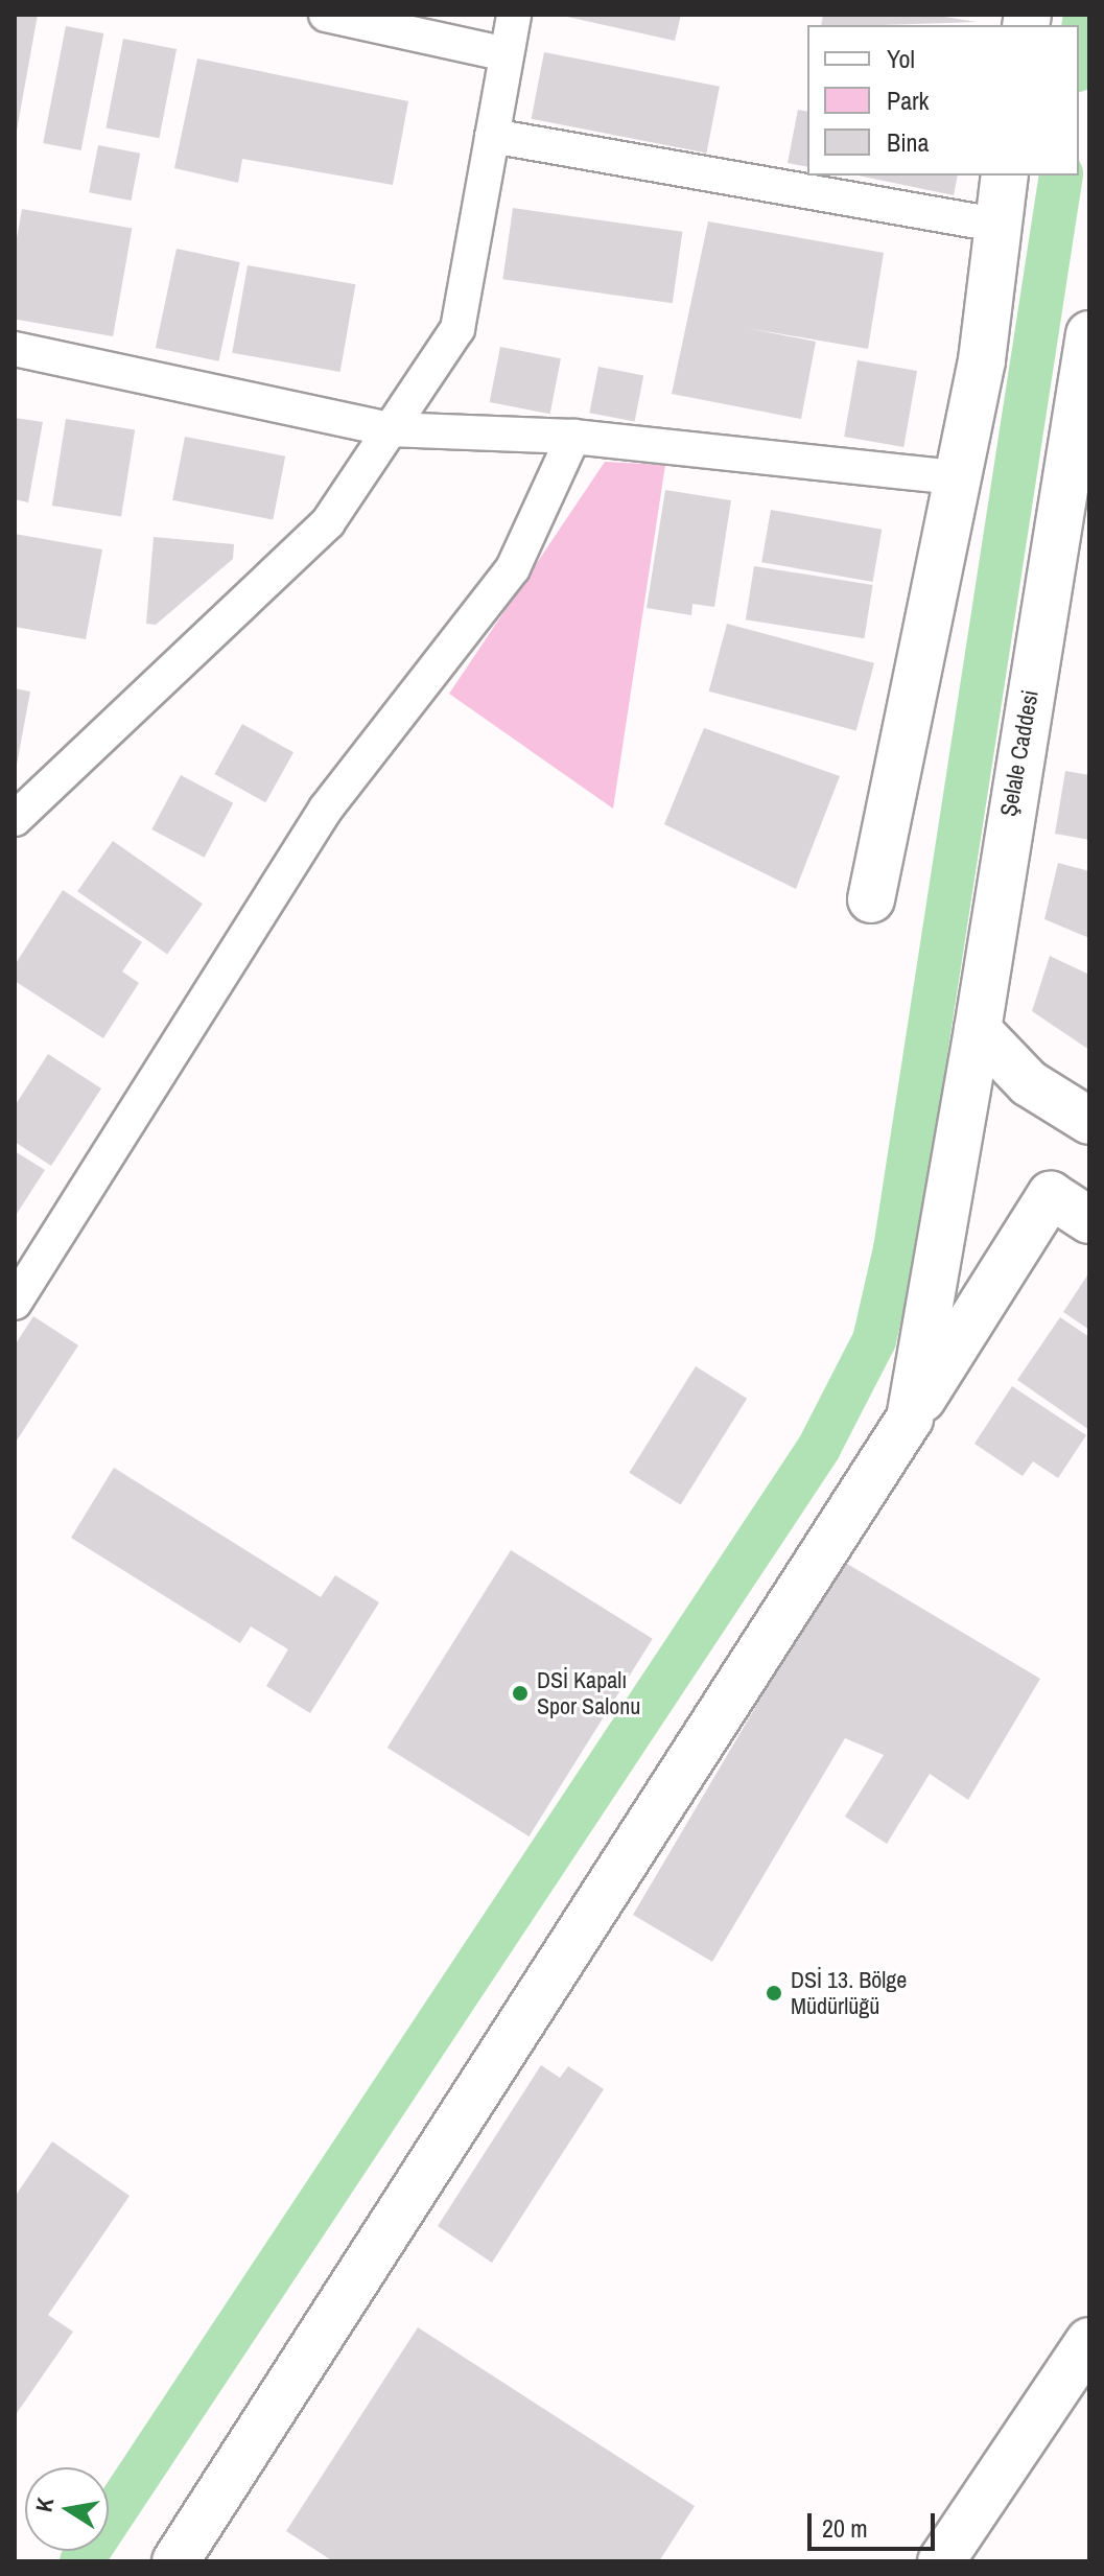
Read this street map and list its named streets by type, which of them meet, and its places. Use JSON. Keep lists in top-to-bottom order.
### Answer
{
  "streets": {
    "street": ["Şelale Caddesi"]
  },
  "places": ["DSİ Kapalı Spor Salonu", "DSİ 13. Bölge Müdürlüğü"],
  "legend": ["Yol", "Park", "Bina"],
  "scale_bar": "20 m",
  "north": "left"
}
